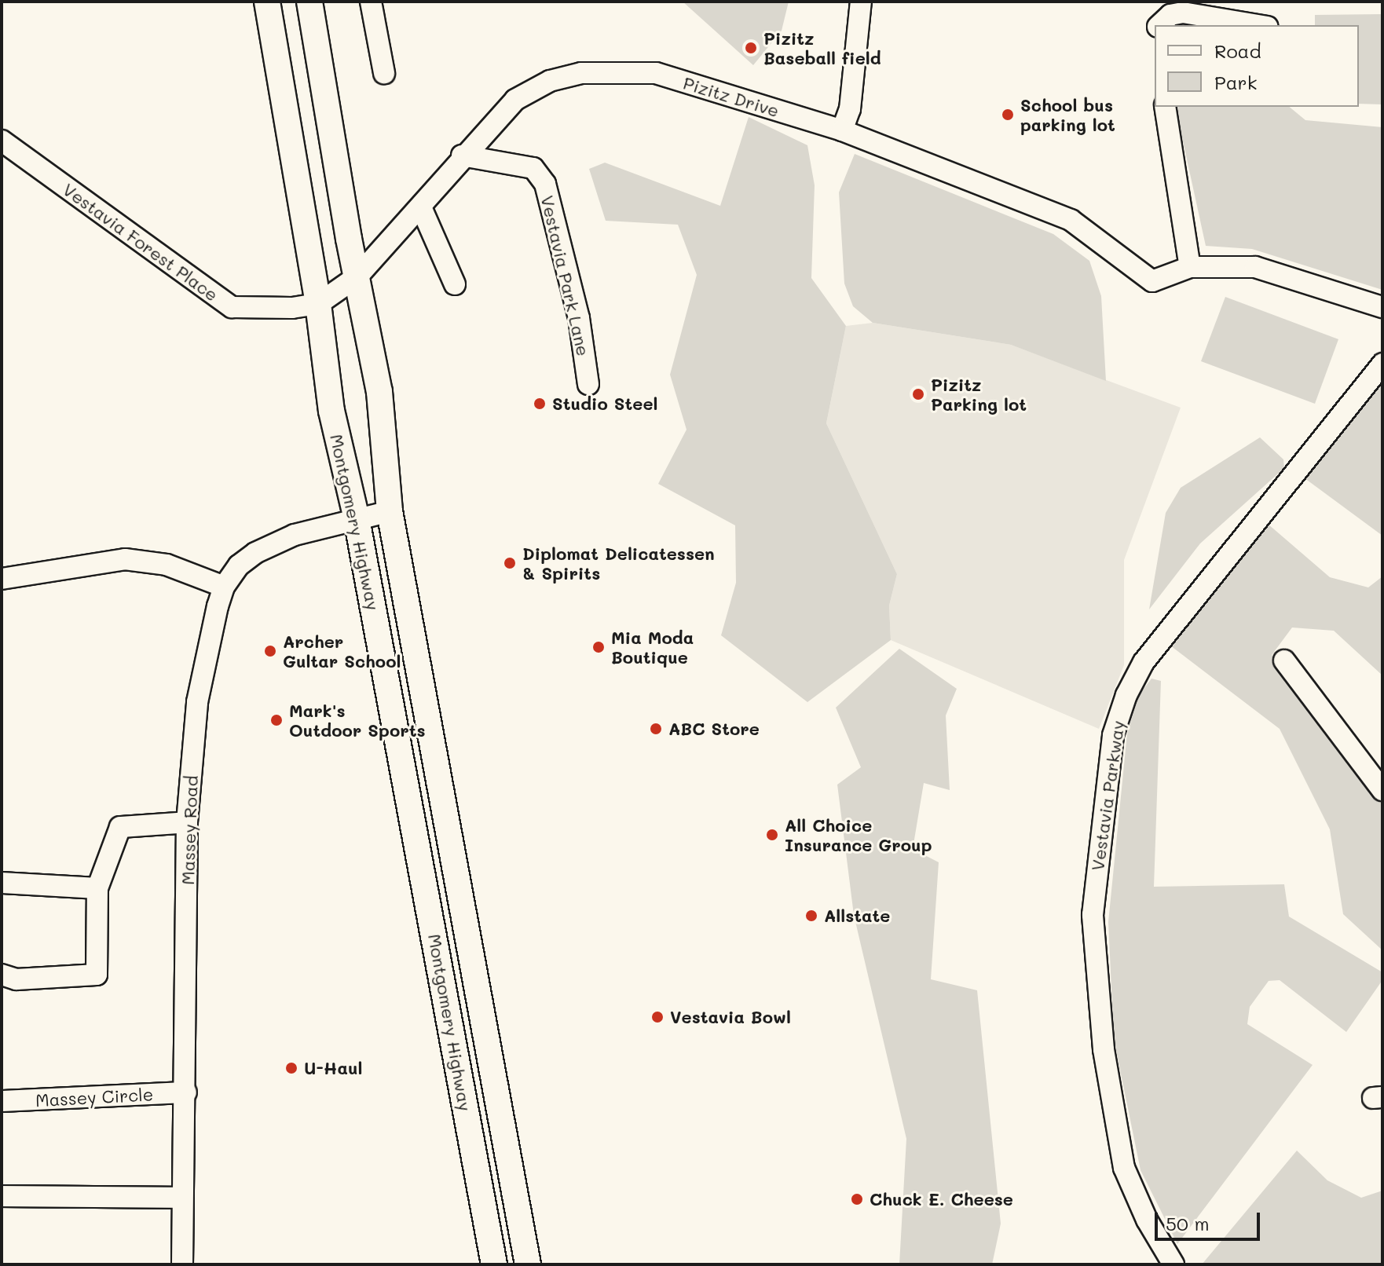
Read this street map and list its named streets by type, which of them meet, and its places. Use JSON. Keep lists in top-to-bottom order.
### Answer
{
  "streets": {
    "main road": ["Montgomery Highway"],
    "street": [
      "Pizitz Drive",
      "Vestavia Forest Place",
      "Vestavia Park Lane",
      "Vestavia Parkway",
      "Massey Road",
      "Massey Circle"
    ]
  },
  "crossings": [
    ["Pizitz Drive", "Vestavia Forest Place"],
    ["Pizitz Drive", "Vestavia Park Lane"],
    ["Pizitz Drive", "Montgomery Highway"],
    ["Vestavia Forest Place", "Montgomery Highway"],
    ["Montgomery Highway", "Massey Road"],
    ["Massey Road", "Massey Circle"]
  ],
  "places": [
    "Pizitz Baseball field",
    "School bus parking lot",
    "Pizitz Parking lot",
    "Studio Steel",
    "Diplomat Delicatessen & Spirits",
    "Mia Moda Boutique",
    "Archer Gultar School",
    "Mark's Outdoor Sports",
    "ABC Store",
    "All Choice Insurance Group",
    "Allstate",
    "Vestavia Bowl",
    "U-Haul",
    "Chuck E. Cheese"
  ],
  "legend": ["Road", "Park"],
  "scale_bar": "50 m"
}
